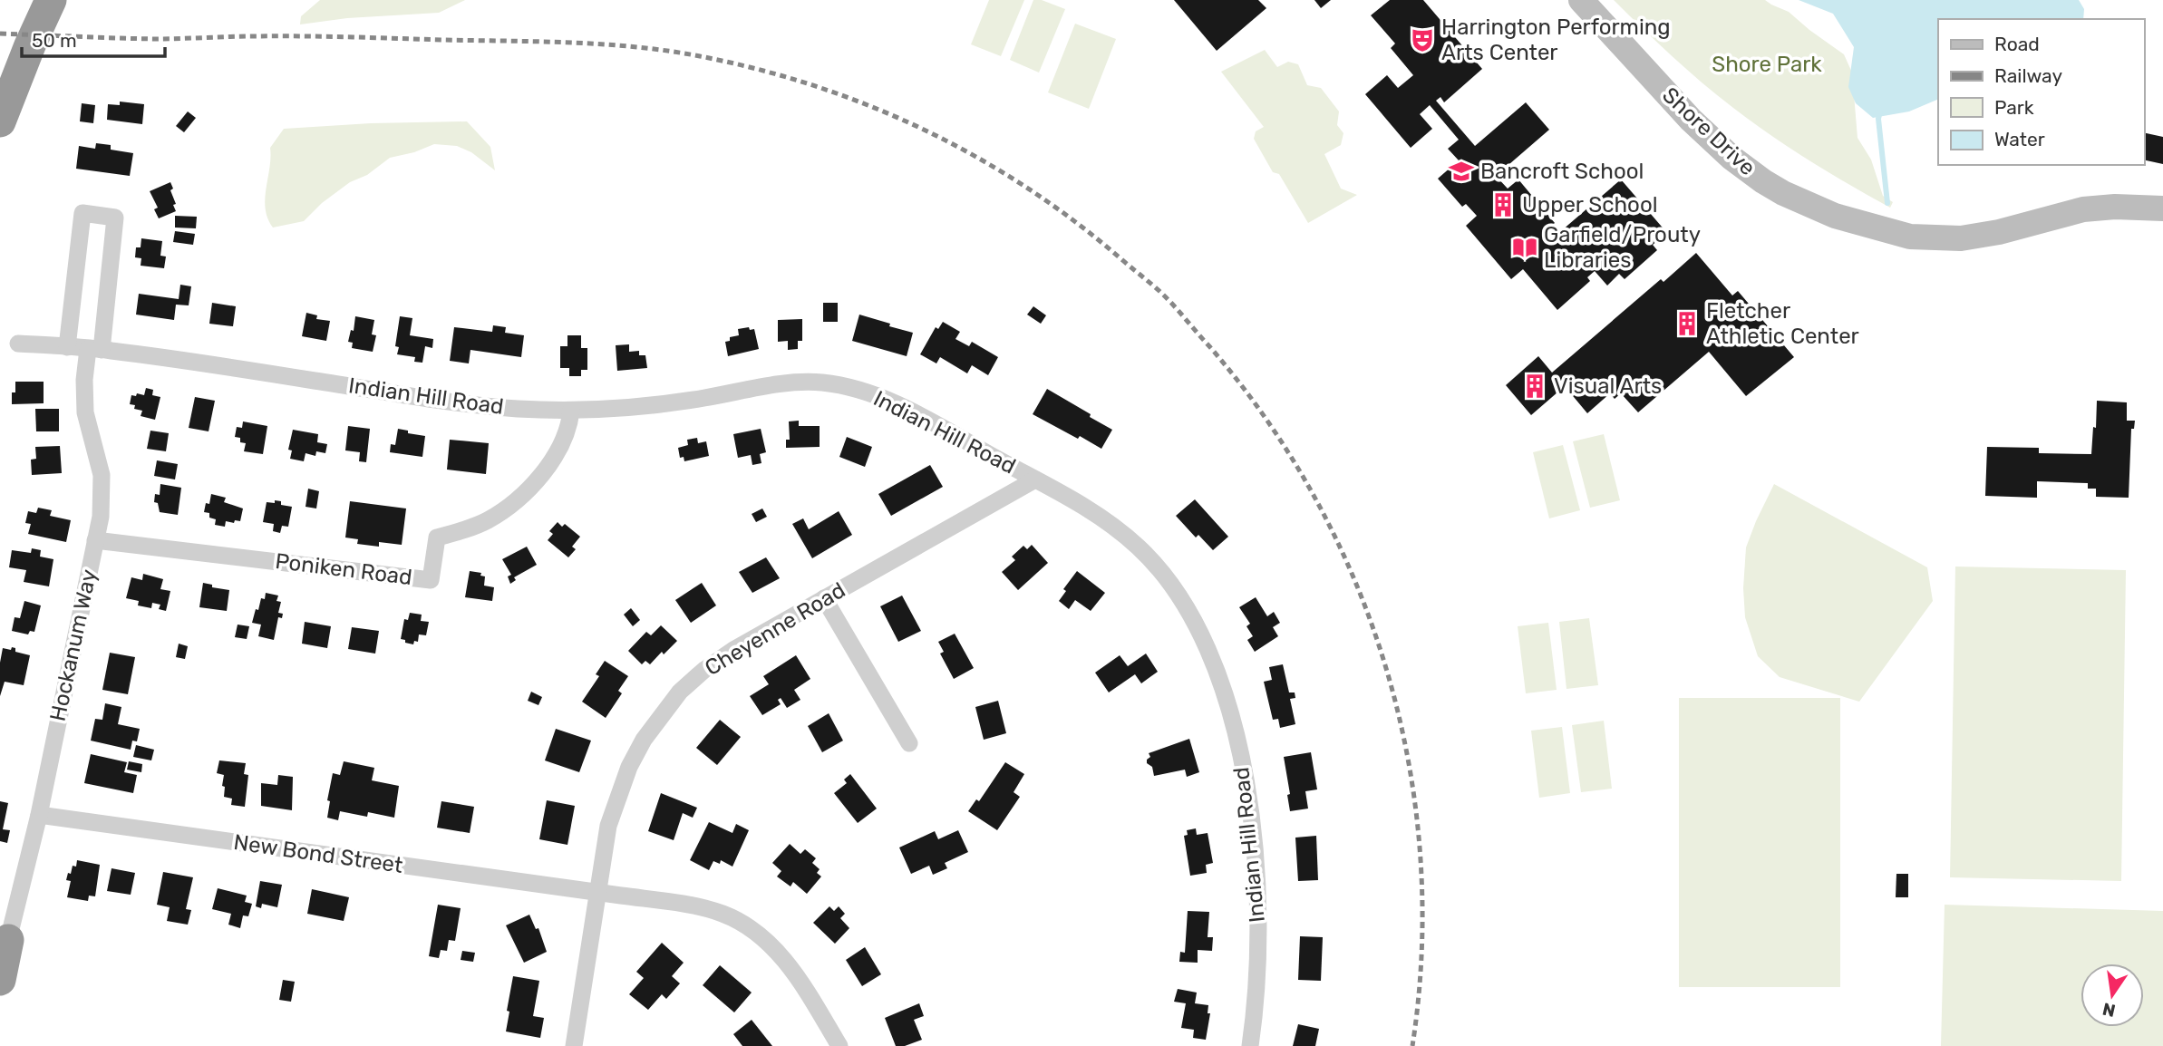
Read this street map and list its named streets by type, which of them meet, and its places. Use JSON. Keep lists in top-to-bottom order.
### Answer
{
  "streets": {
    "main road": ["Shore Drive"],
    "street": [
      "Indian Hill Road",
      "Poniken Road",
      "Cheyenne Road",
      "Hockanum Way",
      "New Bond Street"
    ]
  },
  "crossings": [
    ["Indian Hill Road", "Poniken Road"],
    ["Indian Hill Road", "Cheyenne Road"],
    ["Indian Hill Road", "Hockanum Way"],
    ["Poniken Road", "Hockanum Way"],
    ["Cheyenne Road", "New Bond Street"],
    ["Hockanum Way", "New Bond Street"]
  ],
  "parks": ["Shore Park"],
  "places": {
    "theatre": ["Harrington Performing Arts Center"],
    "school or university": ["Bancroft School"],
    "building": ["Upper School", "Fletcher Athletic Center", "Visual Arts"],
    "library": ["Garfield/Prouty Libraries"]
  },
  "legend": [
    "Road",
    "Railway",
    "Park",
    "Water"
  ],
  "scale_bar": "50 m",
  "north": "bottom"
}
